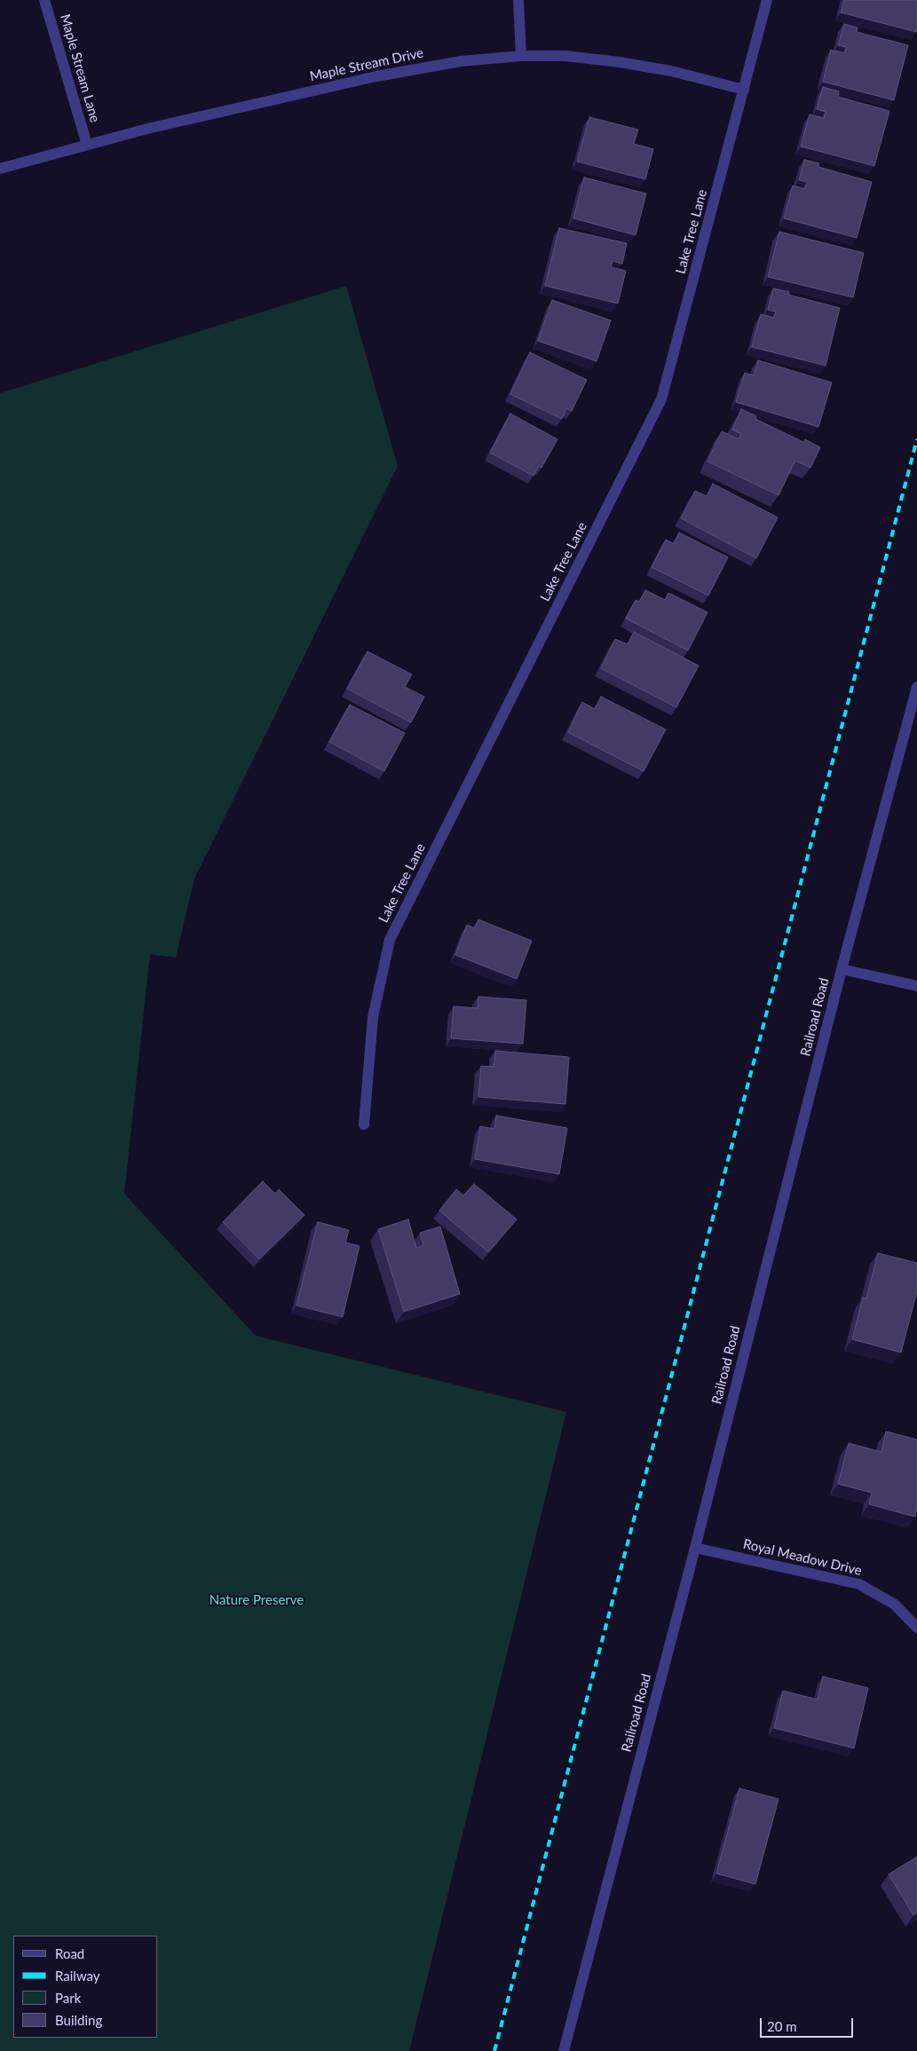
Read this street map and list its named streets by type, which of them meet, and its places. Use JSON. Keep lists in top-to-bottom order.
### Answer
{
  "streets": {
    "street": [
      "Maple Stream Drive",
      "Maple Stream Lane",
      "Lake Tree Lane",
      "Railroad Road",
      "Royal Meadow Drive"
    ]
  },
  "crossings": [
    ["Maple Stream Drive", "Maple Stream Lane"],
    ["Maple Stream Drive", "Lake Tree Lane"],
    ["Railroad Road", "Royal Meadow Drive"]
  ],
  "parks": ["Nature Preserve"],
  "legend": [
    "Road",
    "Railway",
    "Park",
    "Building"
  ],
  "scale_bar": "20 m"
}
